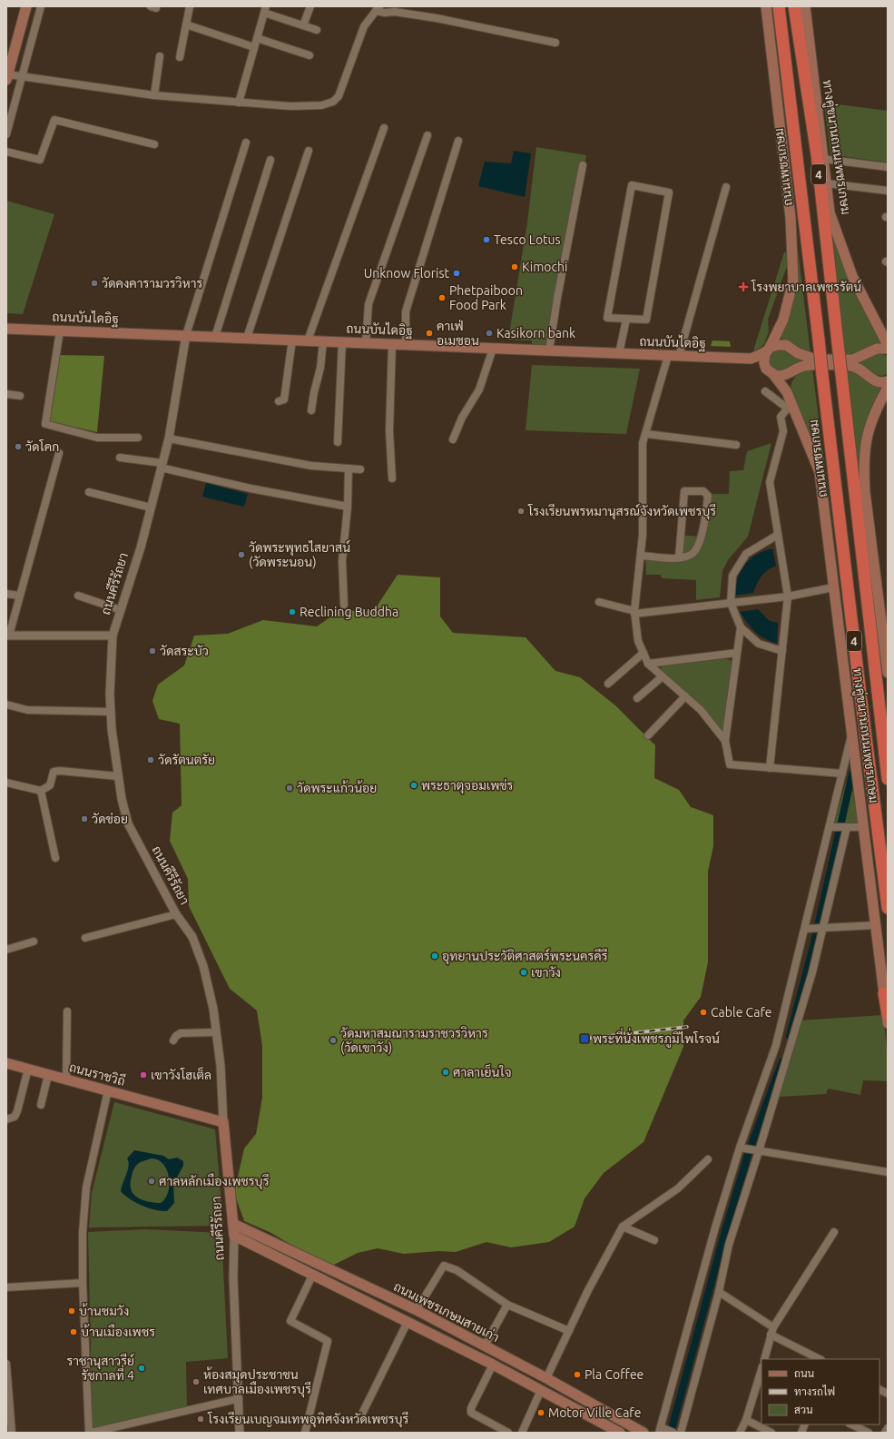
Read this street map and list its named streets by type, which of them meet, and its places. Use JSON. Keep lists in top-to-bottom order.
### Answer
{
  "streets": {
    "highway": ["ถนนเพชรเกษม", "4"],
    "main road": [
      "ทางคู่ขนานถนนเพชรเกษม",
      "ถนนบันไดอิฐ",
      "ถนนคีรีรัถยา",
      "ถนนราชวิถี",
      "ถนนเพชรเกษมสายเก่า"
    ]
  },
  "crossings": [
    ["ถนนบันไดอิฐ", "ถนนคีรีรัถยา"],
    ["ถนนคีรีรัถยา", "ถนนราชวิถี"],
    ["ถนนคีรีรัถยา", "ถนนเพชรเกษมสายเก่า"]
  ],
  "places": {
    "other": [
      "Tesco Lotus",
      "Kimochi",
      "Unknow Florist",
      "วัดคงคารามวรวิหาร",
      "Phetpaiboon Food Park",
      "คาเฟ่ อเมซอน",
      "Kasikorn bank",
      "วัดโคก",
      "โรงเรียนพรหมานุสรณ์จังหวัดเพชรบุรี",
      "วัดพระพุทธไสยาสน์ (วัดพระนอน)",
      "Reclining Buddha",
      "วัดสระบัว",
      "วัดรัตนตรัย",
      "พระธาตุจอมเพข่ร",
      "วัดพระแก้วน้อย",
      "วัดข่อย",
      "อุทยานประวัติศาสตร์พระนครคีรี",
      "เขาวัง",
      "Cable Cafe",
      "วัดมหาสมณารามราชวรวิหาร (วัดเขาวัง)",
      "ศาลาเย็นใจ",
      "เขาวังโฮเต็ล",
      "ศาลหลักเมืองเพชรบุรี",
      "บ้านชมวัง",
      "บ้านเมืองเพชร",
      "ราชานุสาวรีย์ รัชกาลที่ 4",
      "Pla Coffee",
      "ห้องสมุดประชาชน เทศบาลเมืองเพชรบุรี",
      "Motor Ville Cafe",
      "โรงเรียนเบญจมเทพอุทิศจังหวัดเพชรบุรี"
    ],
    "health": ["โรงพยาบาลเพชรรัตน์"],
    "transit": ["พระที่นั่งเพชรภูมิไพโรจน์"]
  },
  "legend": ["ถนน", "ทางรถไฟ", "สวน"]
}
